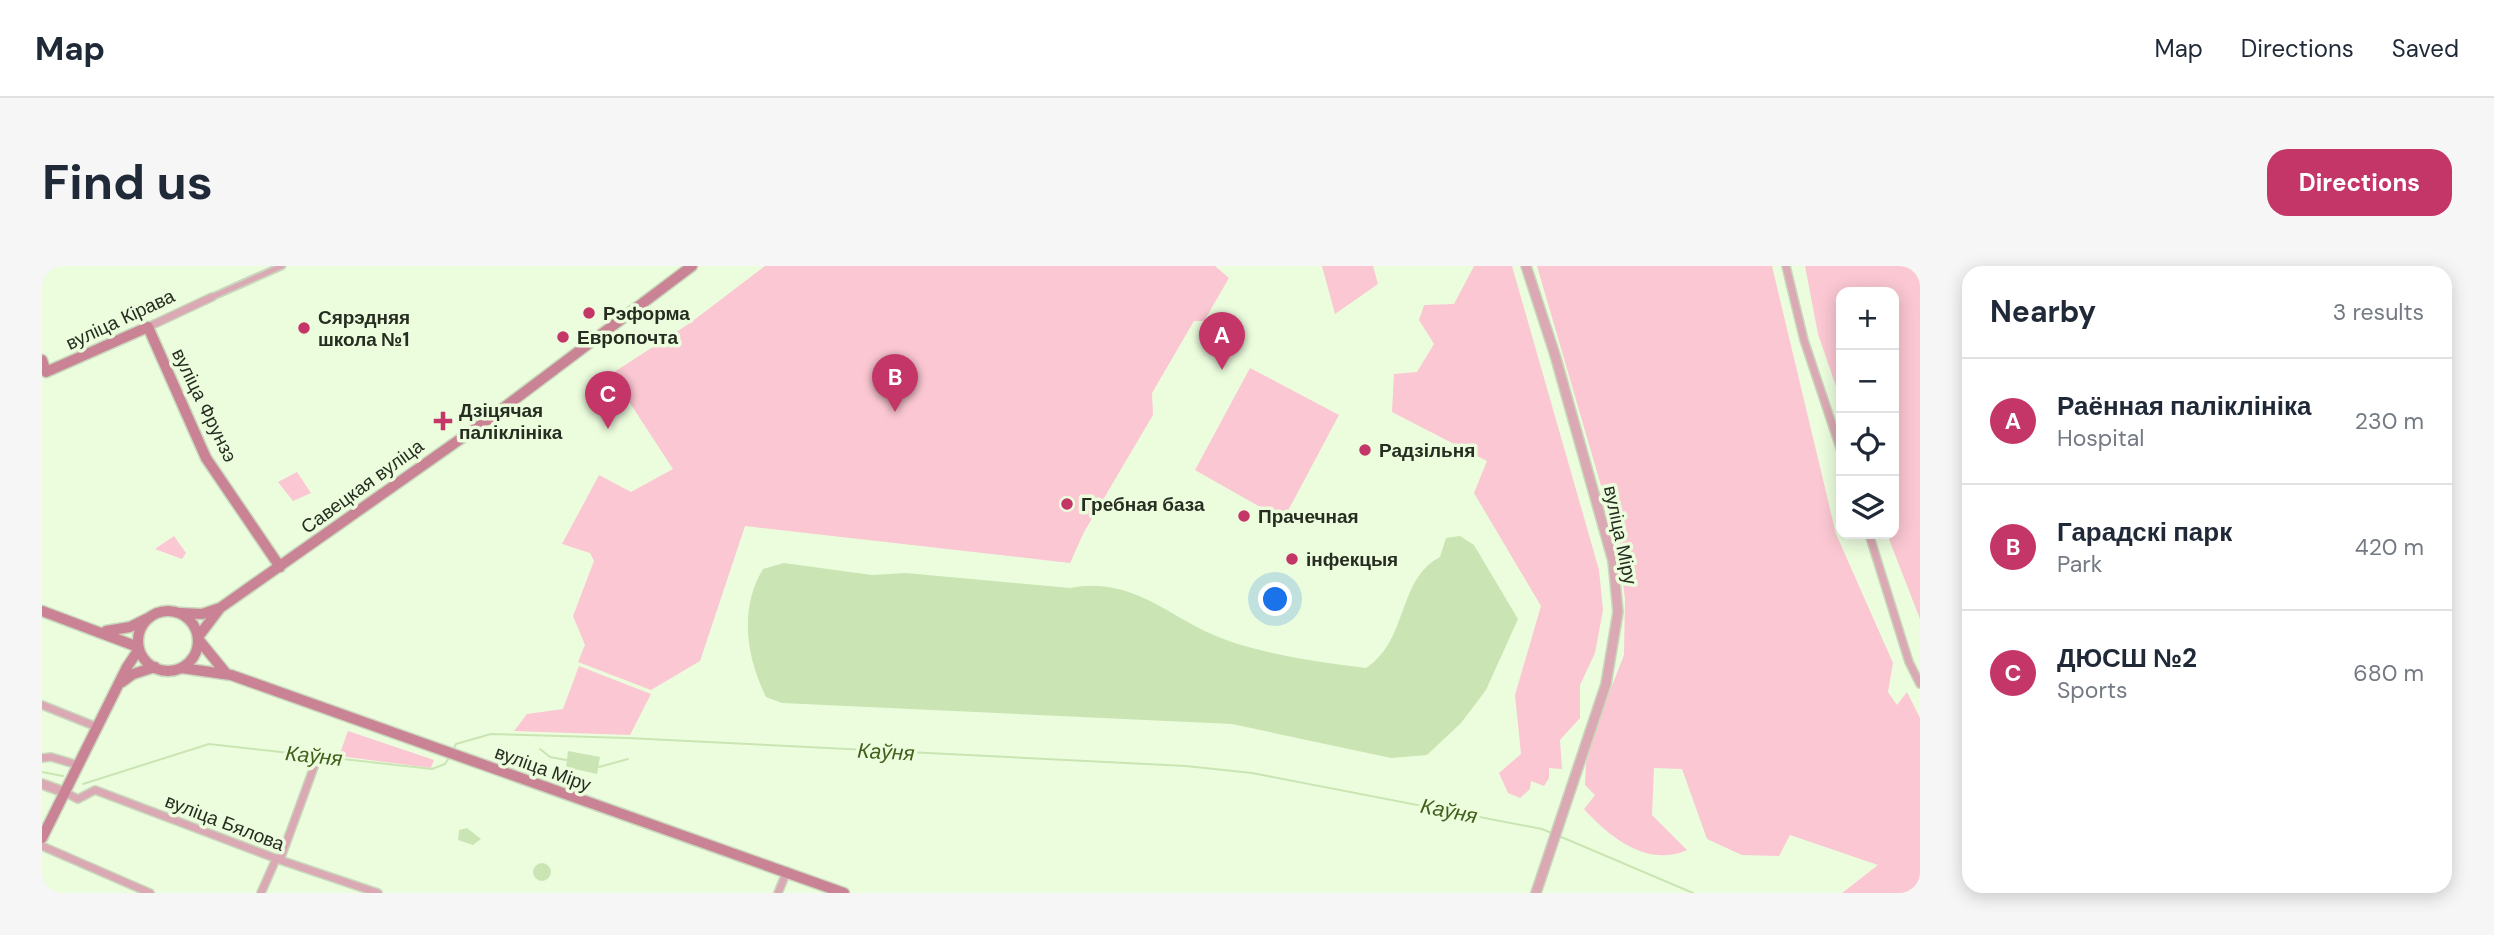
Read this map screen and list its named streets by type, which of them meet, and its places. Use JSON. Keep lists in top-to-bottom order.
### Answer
{
  "streets": {
    "main road": [
      "вуліца Кірава",
      "вуліца Фрунзэ",
      "Савецкая вуліца",
      "вуліца Міру"
    ],
    "street": ["вуліца Бялова"]
  },
  "crossings": [
    ["вуліца Кірава", "вуліца Фрунзэ"],
    ["вуліца Фрунзэ", "Савецкая вуліца"],
    ["Савецкая вуліца", "вуліца Міру"]
  ],
  "water": ["Каўня"],
  "places": {
    "other": [
      "Рэформа",
      "Сярэдняя школа №1",
      "Европочта",
      "Радзільня",
      "Гребная база",
      "Прачечная",
      "інфекцыя"
    ],
    "health": ["Дзіцячая паліклініка"]
  },
  "page": {
    "header": "Map",
    "nav": ["Map", "Directions", "Saved"],
    "buttons": "Directions",
    "title": "Find us",
    "heading": ["Nearby", "3 results"],
    "map_buttons": ["+", "−"],
    "pins": ["A", "B", "C"],
    "list": [
      {
        "mark": "A",
        "name": "Раённая паліклініка",
        "note": "Hospital",
        "value": "230 m"
      },
      {
        "mark": "B",
        "name": "Гарадскі парк",
        "note": "Park",
        "value": "420 m"
      },
      {
        "mark": "C",
        "name": "ДЮСШ №2",
        "note": "Sports",
        "value": "680 m"
      }
    ]
  }
}
